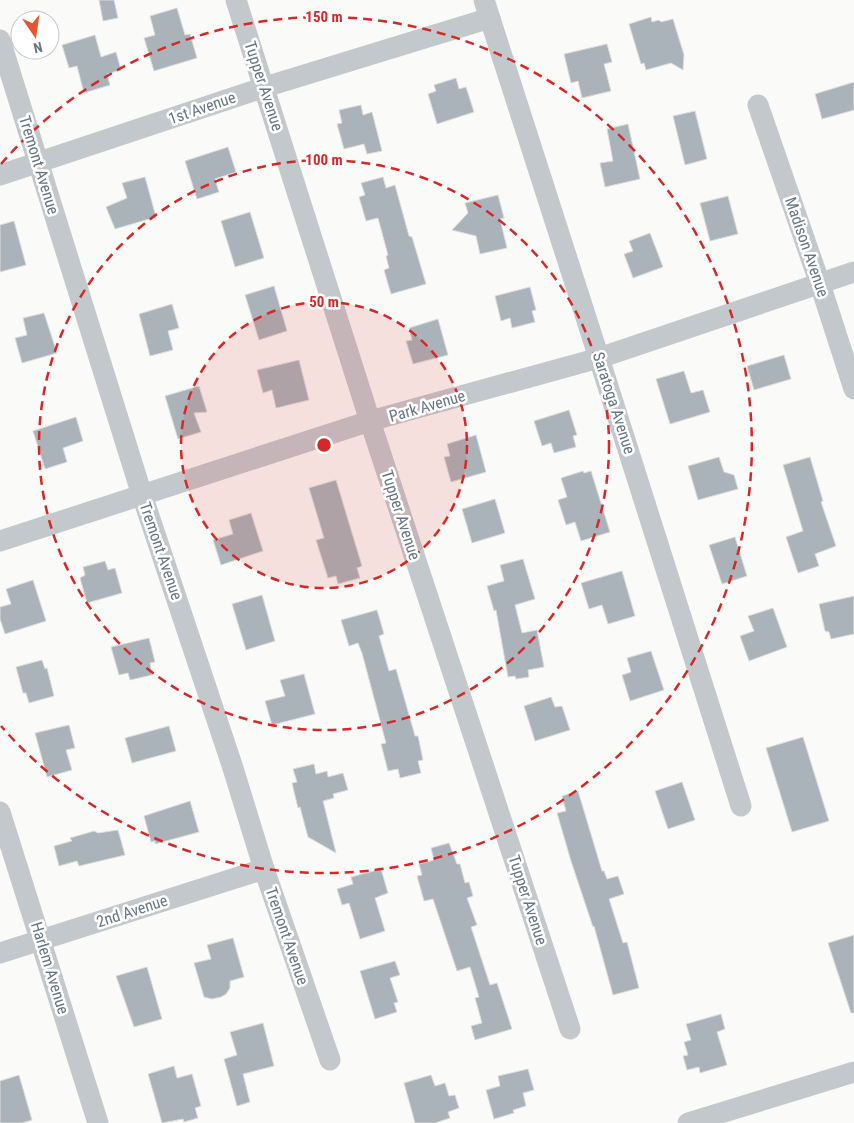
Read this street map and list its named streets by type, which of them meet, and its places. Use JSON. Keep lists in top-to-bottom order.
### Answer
{
  "streets": {
    "street": [
      "Tupper Avenue",
      "1st Avenue",
      "Tremont Avenue",
      "Madison Avenue",
      "Saratoga Avenue",
      "Park Avenue",
      "2nd Avenue",
      "Harlem Avenue"
    ]
  },
  "crossings": [
    ["Tupper Avenue", "1st Avenue"],
    ["Tupper Avenue", "Park Avenue"],
    ["1st Avenue", "Tremont Avenue"],
    ["1st Avenue", "Saratoga Avenue"],
    ["Tremont Avenue", "Park Avenue"],
    ["Tremont Avenue", "2nd Avenue"],
    ["Madison Avenue", "Park Avenue"],
    ["Saratoga Avenue", "Park Avenue"],
    ["2nd Avenue", "Harlem Avenue"]
  ],
  "north": "bottom",
  "rings": ["150 m", "100 m", "50 m"]
}
